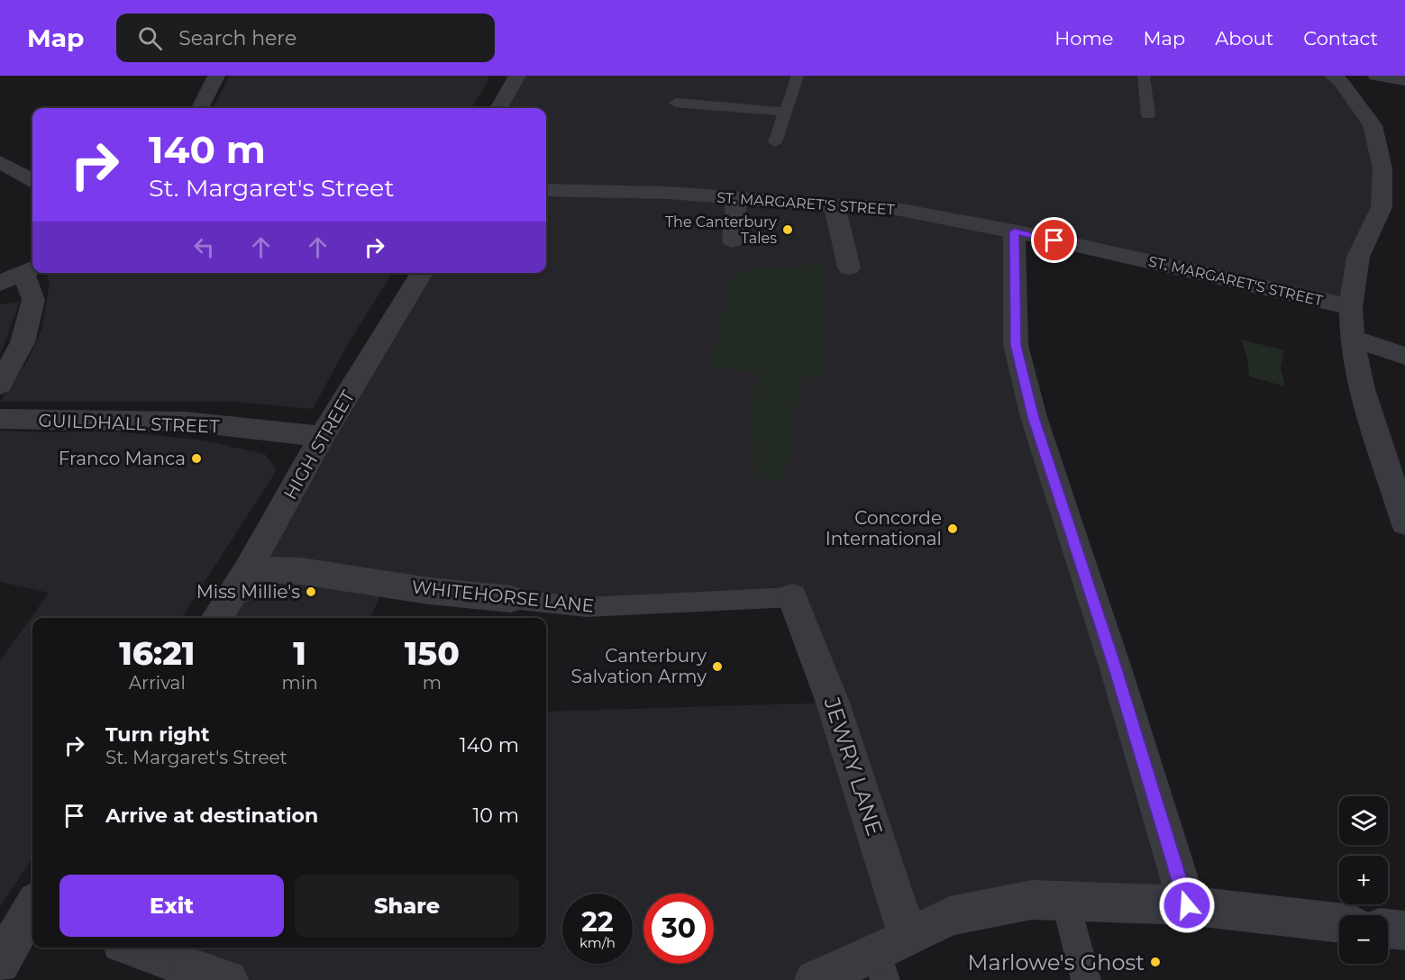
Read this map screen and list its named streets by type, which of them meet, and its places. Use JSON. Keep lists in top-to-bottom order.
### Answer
{
  "streets": {
    "street": [
      "ST. MARGARET'S STREET",
      "GUILDHALL STREET",
      "HIGH STREET",
      "WHITEHORSE LANE",
      "JEWRY LANE"
    ]
  },
  "crossings": [
    ["GUILDHALL STREET", "HIGH STREET"],
    ["HIGH STREET", "WHITEHORSE LANE"],
    ["WHITEHORSE LANE", "JEWRY LANE"]
  ],
  "places": [
    "The Canterbury Tales",
    "Franco Manca",
    "Concorde International",
    "Miss Millie's",
    "Canterbury Salvation Army",
    "Marlowe's Ghost"
  ],
  "page": {
    "header": "Map",
    "search": "Search here",
    "nav": [
      "Home",
      "Map",
      "About",
      "Contact"
    ],
    "turn": ["140 m", "St. Margaret's Street"],
    "eta": [
      "16:21",
      "Arrival",
      "1",
      "min",
      "150",
      "m"
    ],
    "list": [
      {
        "name": "Turn right",
        "note": "St. Margaret's Street",
        "value": "140 m"
      },
      {
        "name": "Arrive at destination",
        "value": "10 m"
      }
    ],
    "map_buttons": ["+", "−"],
    "buttons": ["Exit", "Share"],
    "speed": "22 km/h",
    "limit": "30"
  }
}
